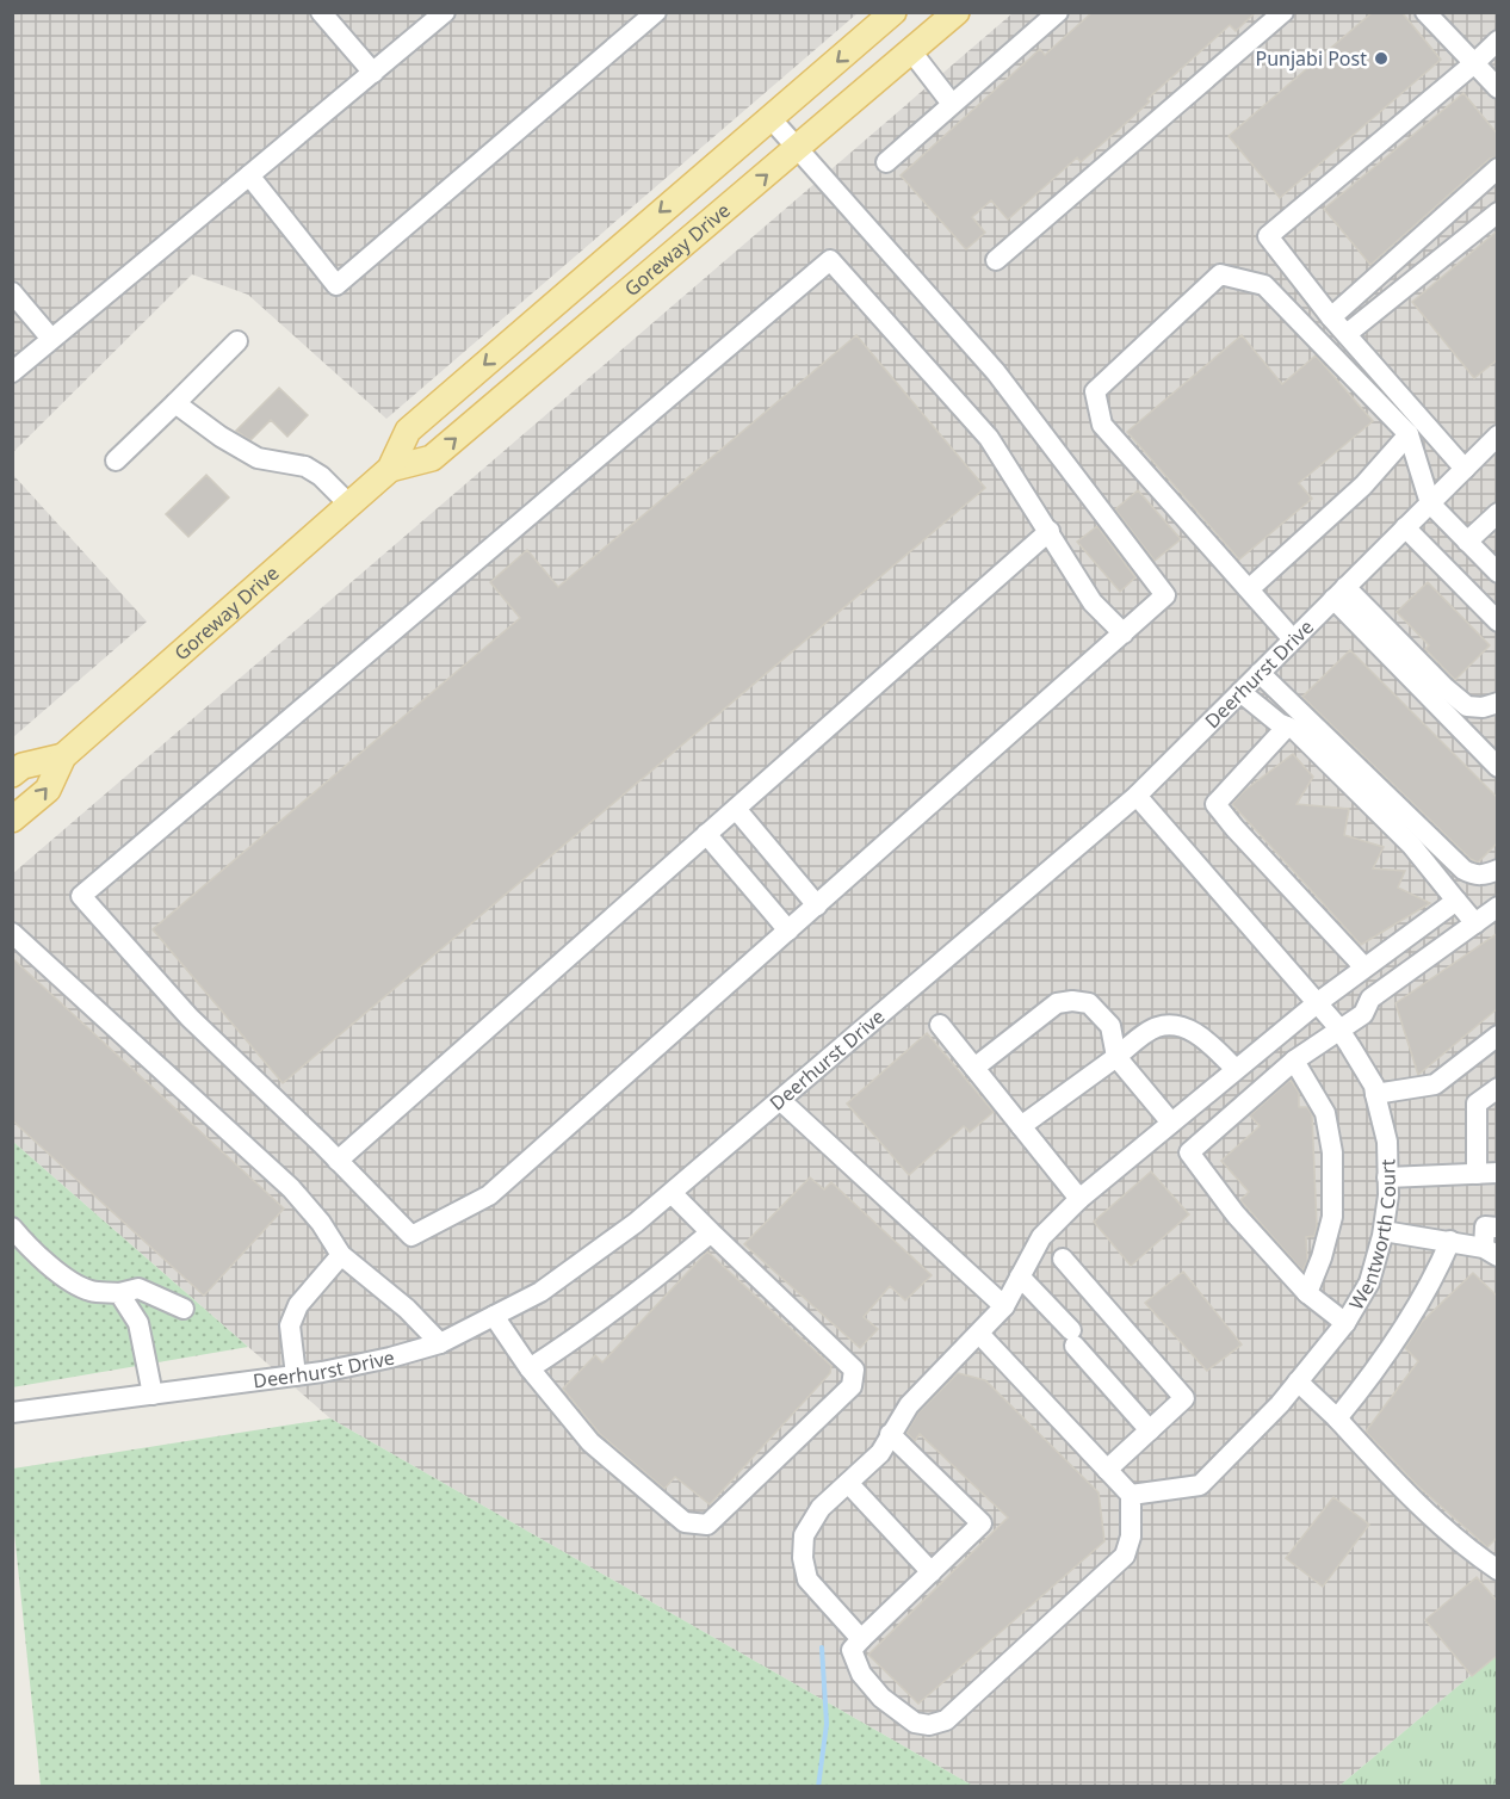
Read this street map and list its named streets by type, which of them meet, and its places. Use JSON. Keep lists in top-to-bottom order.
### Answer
{
  "streets": {
    "main road": ["Goreway Drive"],
    "street": ["Deerhurst Drive", "Wentworth Court"]
  },
  "crossings": [
    ["Deerhurst Drive", "Wentworth Court"]
  ],
  "places": ["Punjabi Post"]
}
